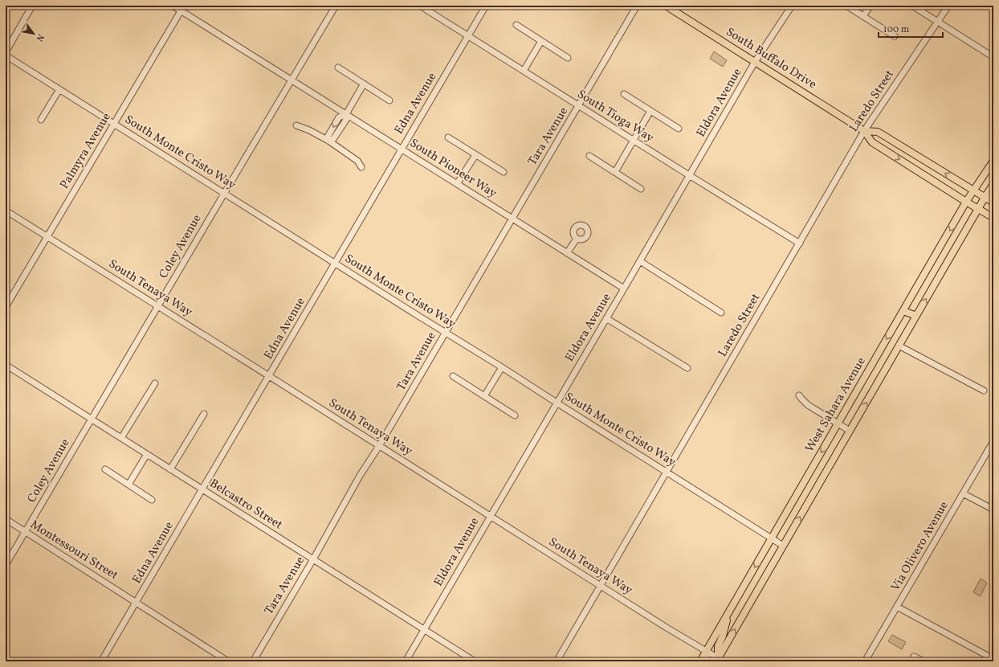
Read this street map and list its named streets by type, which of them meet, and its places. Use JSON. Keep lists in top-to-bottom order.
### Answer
{
  "streets": {
    "main road": ["South Buffalo Drive", "West Sahara Avenue"],
    "street": [
      "Laredo Street",
      "Eldora Avenue",
      "Edna Avenue",
      "South Tioga Way",
      "Tara Avenue",
      "Palmyra Avenue",
      "South Monte Cristo Way",
      "South Pioneer Way",
      "Coley Avenue",
      "South Tenaya Way",
      "Belcastro Street",
      "Via Olivero Avenue",
      "Montessouri Street"
    ]
  },
  "crossings": [
    ["South Buffalo Drive", "Laredo Street"],
    ["South Buffalo Drive", "Eldora Avenue"],
    ["South Buffalo Drive", "West Sahara Avenue"],
    ["Laredo Street", "South Tioga Way"],
    ["Laredo Street", "South Monte Cristo Way"],
    ["Laredo Street", "South Tenaya Way"],
    ["Eldora Avenue", "South Tioga Way"],
    ["Eldora Avenue", "South Monte Cristo Way"],
    ["Eldora Avenue", "South Pioneer Way"],
    ["Eldora Avenue", "South Tenaya Way"],
    ["Eldora Avenue", "Belcastro Street"],
    ["Edna Avenue", "South Tioga Way"],
    ["Edna Avenue", "South Monte Cristo Way"],
    ["Edna Avenue", "South Pioneer Way"],
    ["Edna Avenue", "South Tenaya Way"],
    ["Edna Avenue", "Belcastro Street"],
    ["Edna Avenue", "Montessouri Street"],
    ["South Tioga Way", "Tara Avenue"],
    ["Tara Avenue", "South Monte Cristo Way"],
    ["Tara Avenue", "South Pioneer Way"],
    ["Tara Avenue", "South Tenaya Way"],
    ["Tara Avenue", "Belcastro Street"],
    ["Palmyra Avenue", "South Monte Cristo Way"],
    ["Palmyra Avenue", "South Pioneer Way"],
    ["Palmyra Avenue", "South Tenaya Way"],
    ["South Monte Cristo Way", "Coley Avenue"],
    ["South Monte Cristo Way", "West Sahara Avenue"],
    ["South Pioneer Way", "Coley Avenue"],
    ["Coley Avenue", "South Tenaya Way"],
    ["Coley Avenue", "Belcastro Street"],
    ["Coley Avenue", "Montessouri Street"],
    ["South Tenaya Way", "West Sahara Avenue"]
  ],
  "scale_bar": "100 m",
  "north": "bottom right"
}
